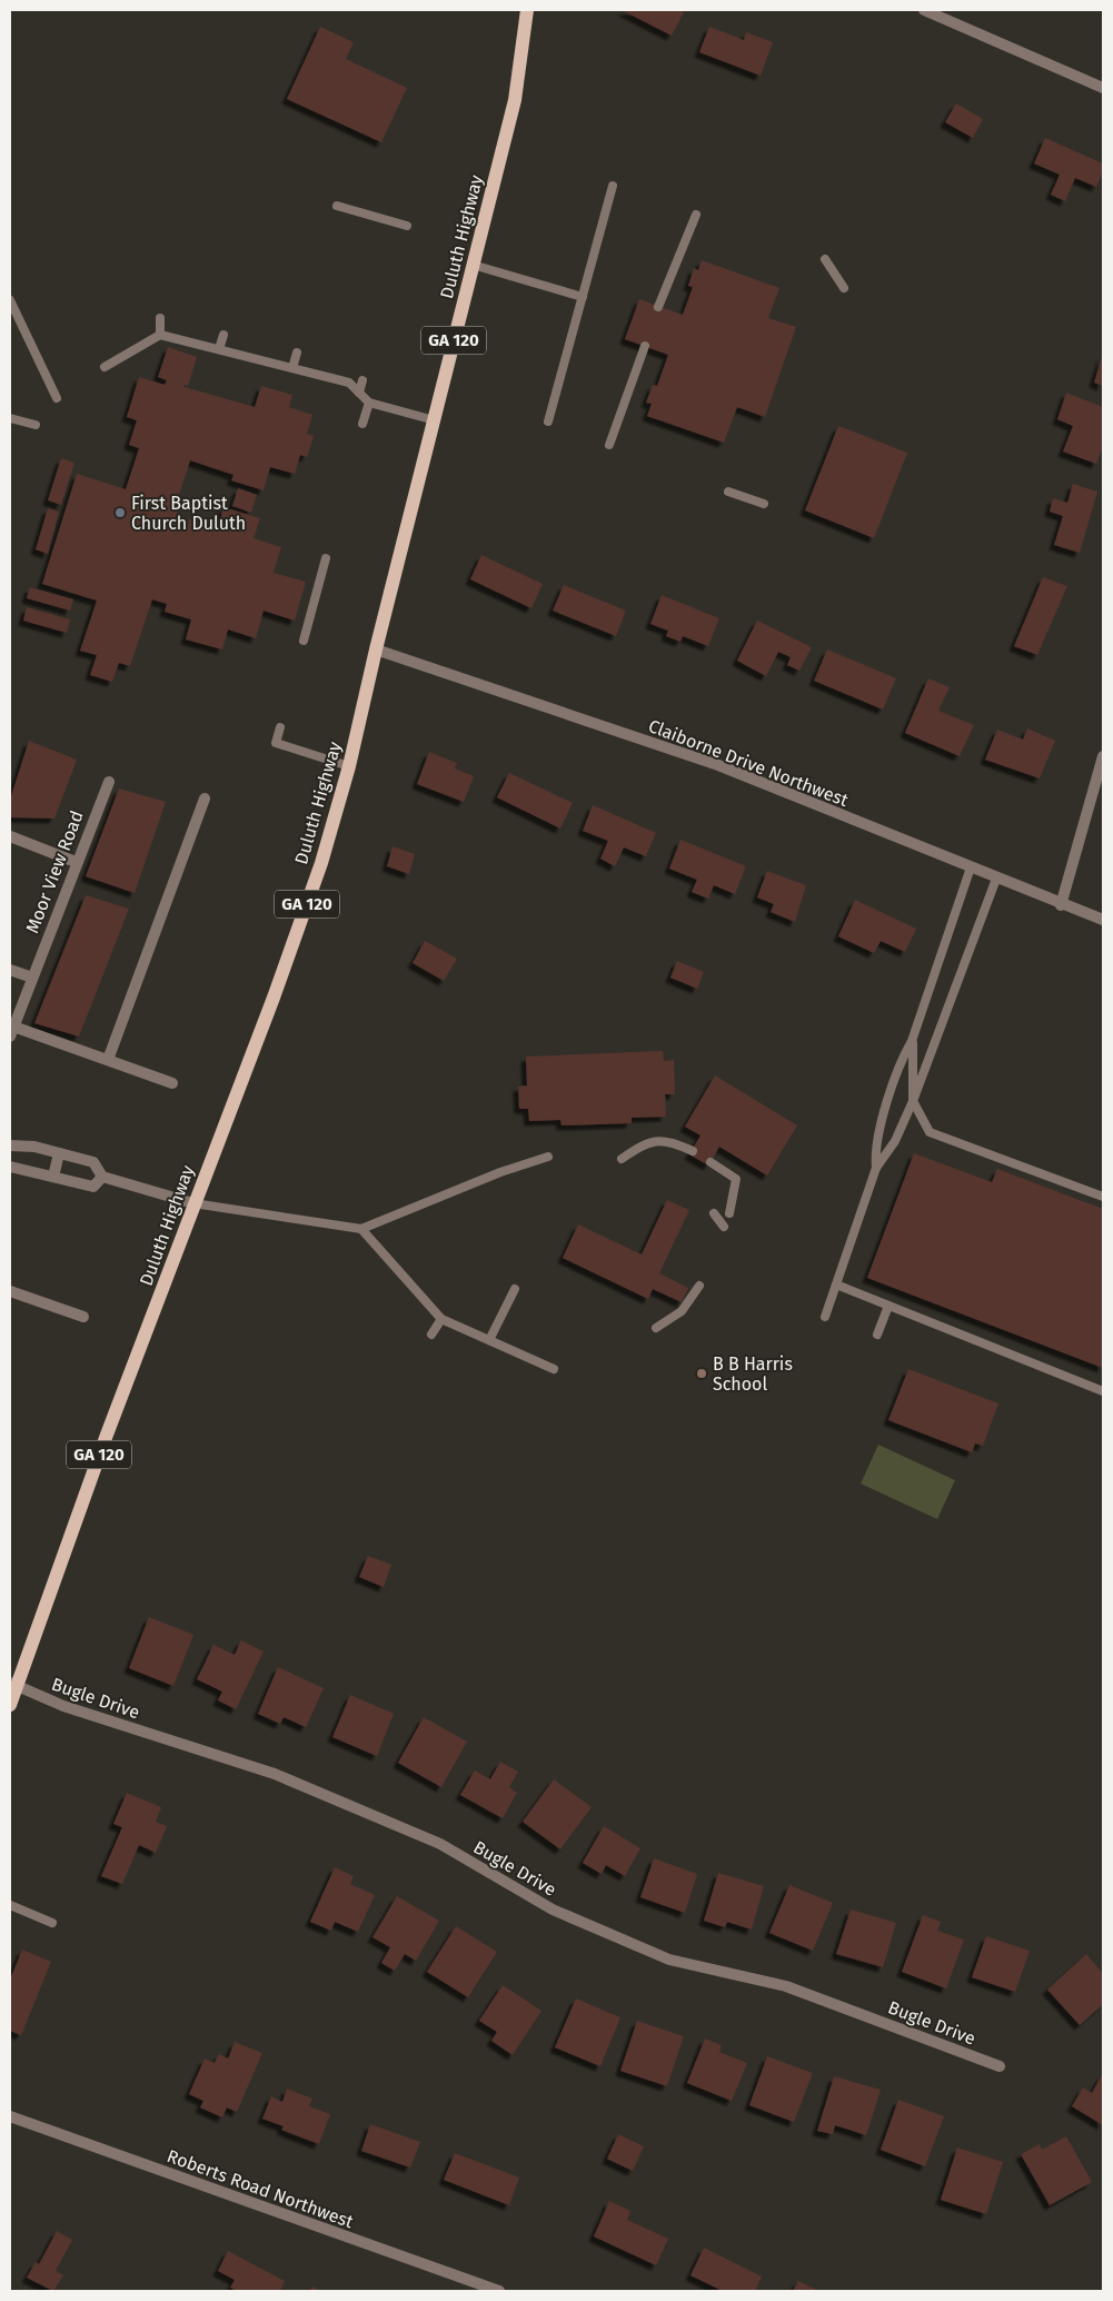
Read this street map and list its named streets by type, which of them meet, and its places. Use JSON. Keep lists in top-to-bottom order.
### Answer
{
  "streets": {
    "main road": ["Duluth Highway", "GA 120"],
    "street": [
      "Claiborne Drive Northwest",
      "Moor View Road",
      "Bugle Drive",
      "Roberts Road Northwest"
    ]
  },
  "crossings": [
    ["Duluth Highway", "Claiborne Drive Northwest"],
    ["Duluth Highway", "Bugle Drive"]
  ],
  "places": ["First Baptist Church Duluth", "B B Harris School"]
}
